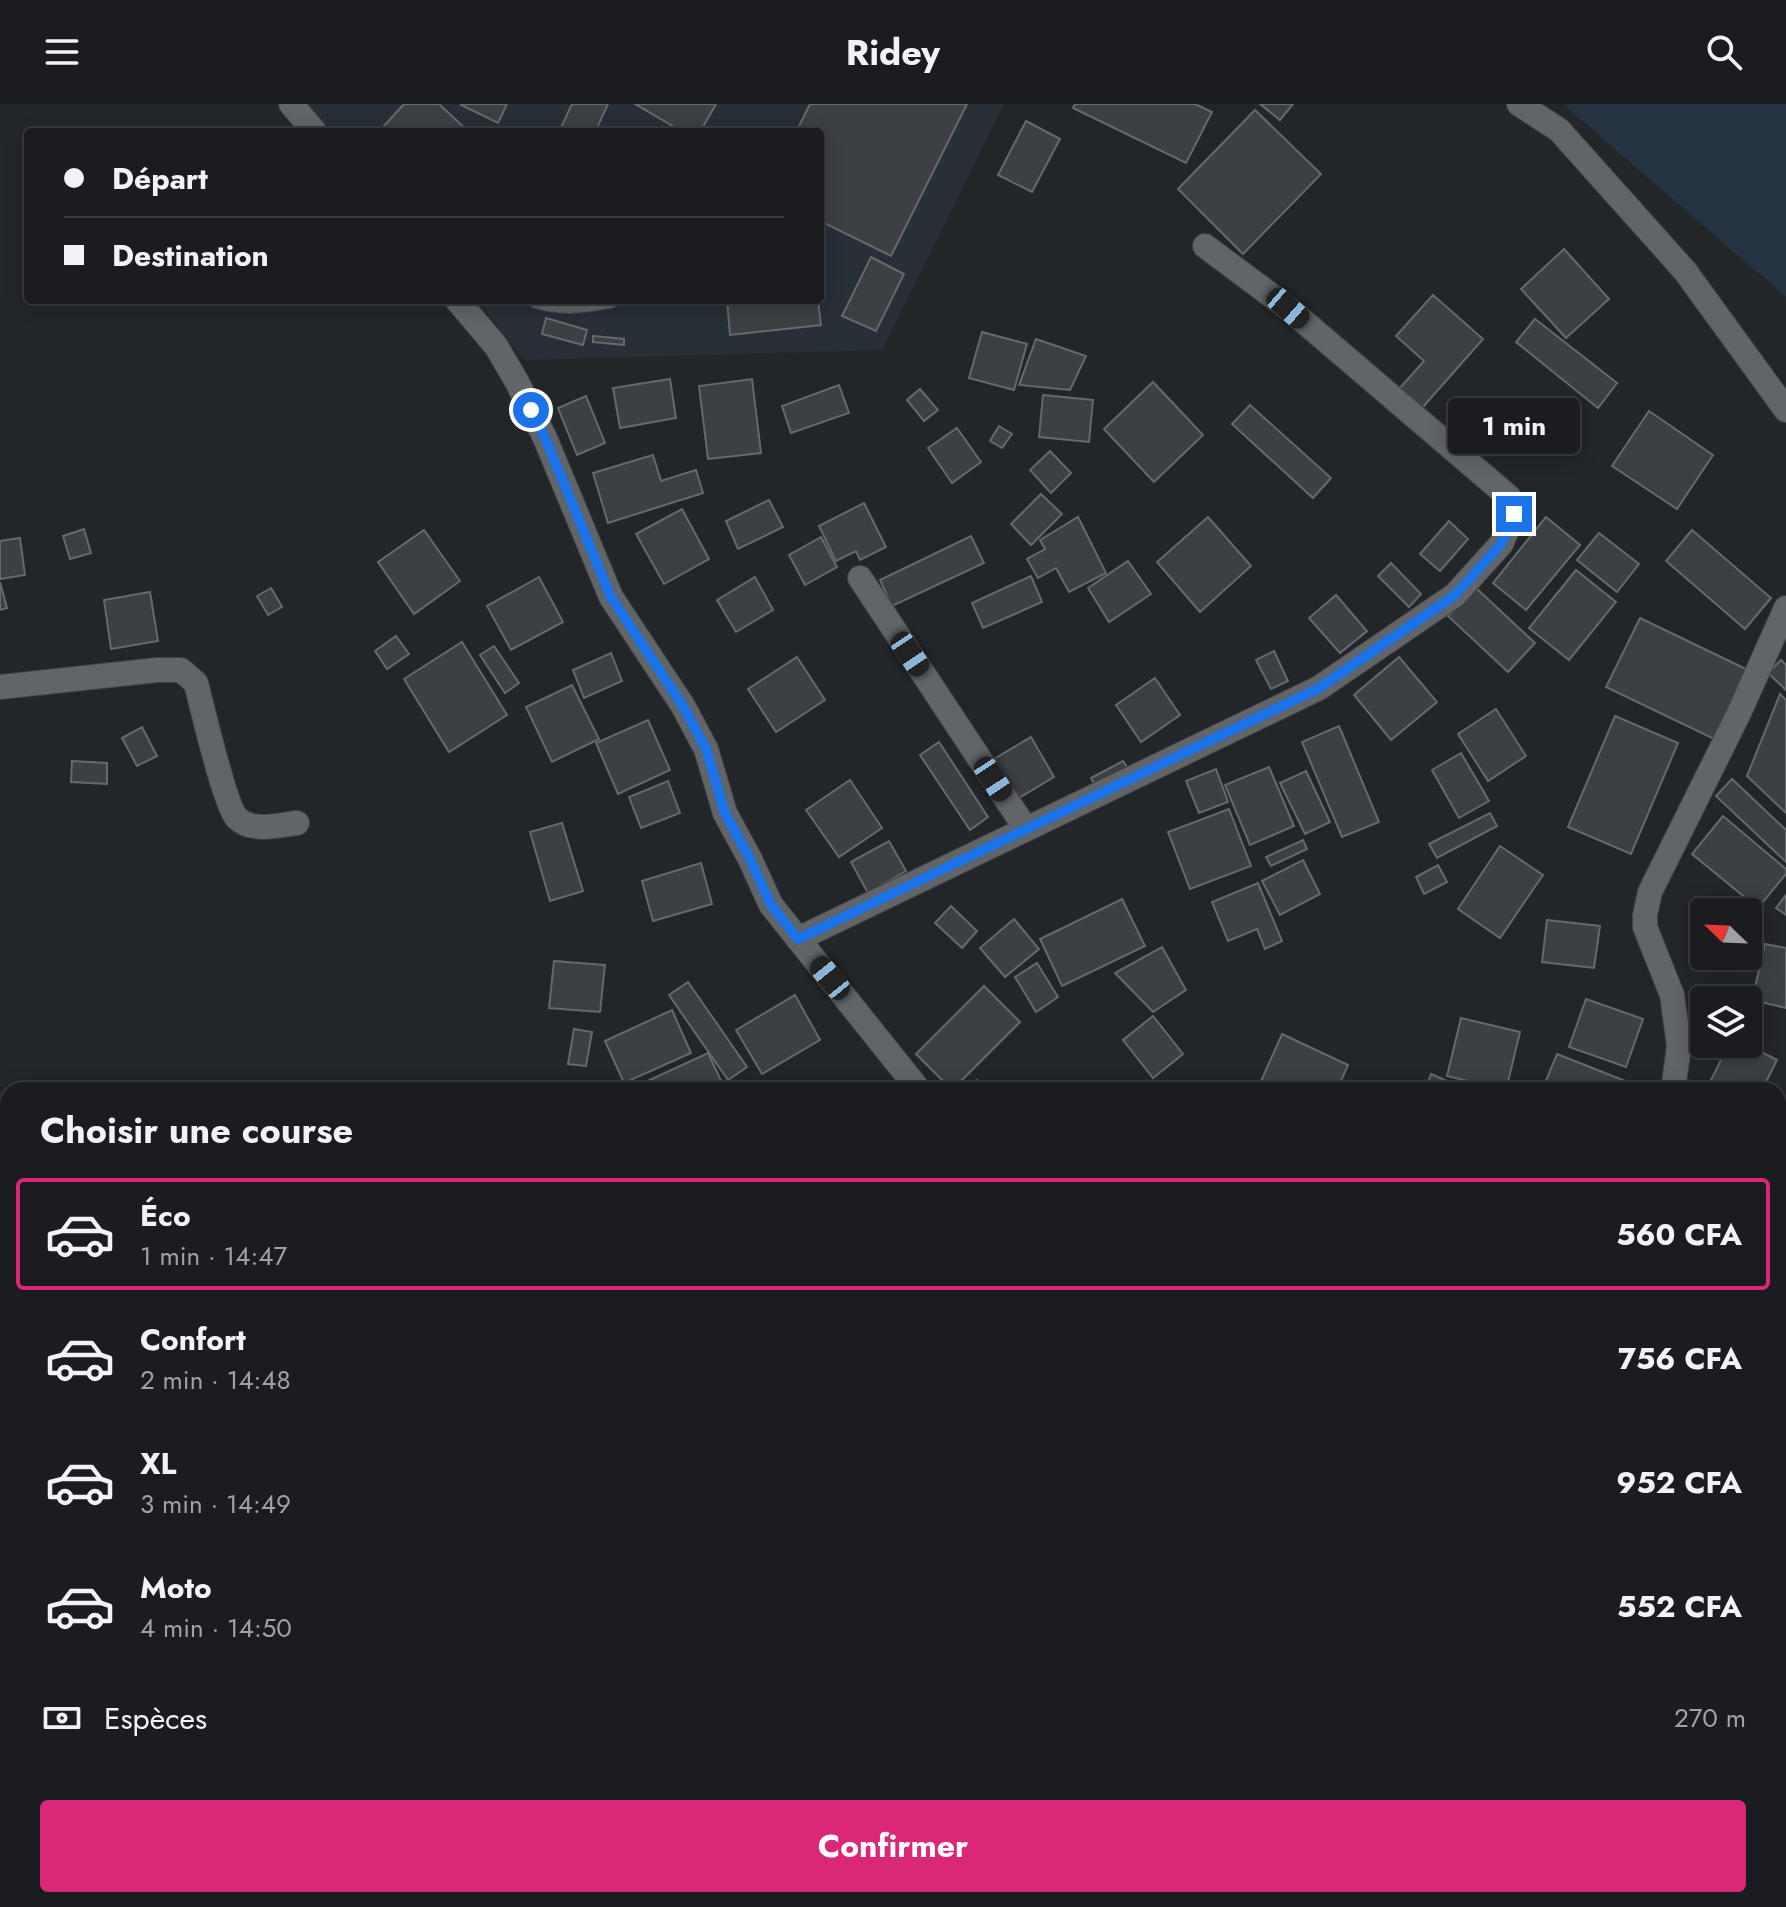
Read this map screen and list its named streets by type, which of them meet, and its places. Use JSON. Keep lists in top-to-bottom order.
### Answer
{
  "north": "top left",
  "page": {
    "header": "Ridey",
    "banner": ["Départ", "Destination"],
    "bubble": "1 min",
    "heading": "Choisir une course",
    "list": [
      {
        "name": "Éco",
        "note": "1 min · 14:47",
        "value": "560 CFA"
      },
      {
        "name": "Confort",
        "note": "2 min · 14:48",
        "value": "756 CFA"
      },
      {
        "name": "XL",
        "note": "3 min · 14:49",
        "value": "952 CFA"
      },
      {
        "name": "Moto",
        "note": "4 min · 14:50",
        "value": "552 CFA"
      }
    ],
    "pay": ["Espèces", "270 m"],
    "buttons": "Confirmer"
  }
}
